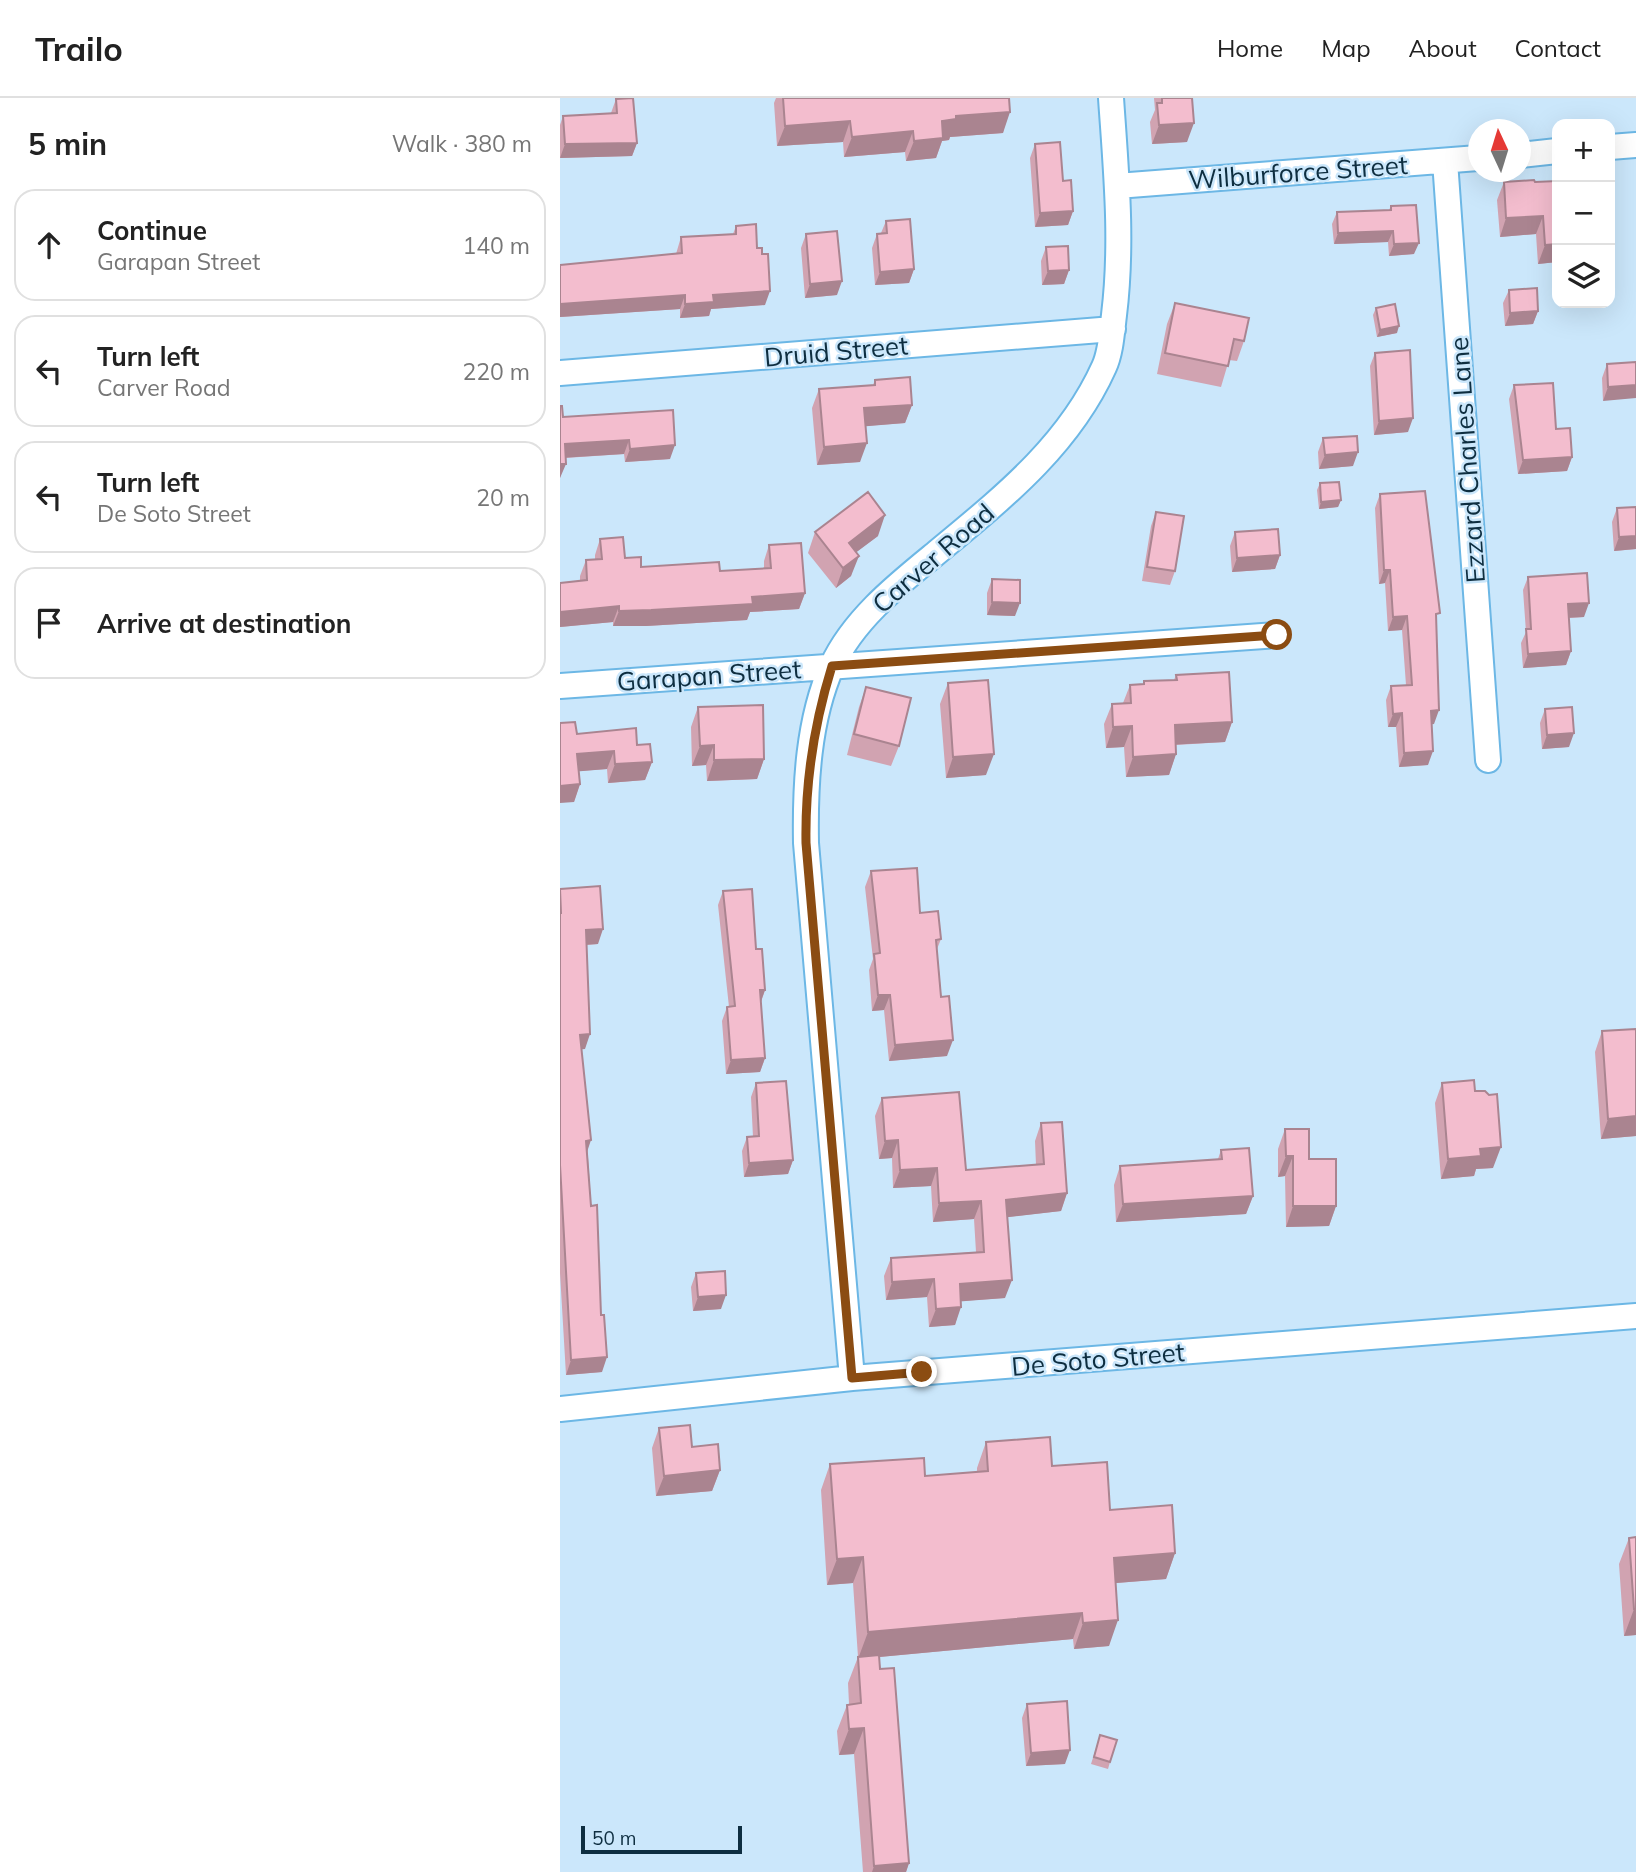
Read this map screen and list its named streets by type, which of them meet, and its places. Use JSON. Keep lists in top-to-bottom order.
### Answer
{
  "streets": {
    "street": [
      "Wilburforce Street",
      "Druid Street",
      "Ezzard Charles Lane",
      "Carver Road",
      "Garapan Street",
      "De Soto Street"
    ]
  },
  "crossings": [
    ["Wilburforce Street", "Ezzard Charles Lane"],
    ["Wilburforce Street", "Carver Road"],
    ["Druid Street", "Carver Road"],
    ["Carver Road", "Garapan Street"],
    ["Carver Road", "De Soto Street"]
  ],
  "scale_bar": "50 m",
  "north": "top",
  "page": {
    "header": "Trailo",
    "nav": [
      "Home",
      "Map",
      "About",
      "Contact"
    ],
    "heading": ["5 min", "Walk · 380 m"],
    "map_buttons": ["+", "−"],
    "list": [
      ["Continue", "Garapan Street", "140 m"],
      ["Turn left", "Carver Road", "220 m"],
      ["Turn left", "De Soto Street", "20 m"],
      "Arrive at destination"
    ],
    "scale": "50 m"
  }
}
